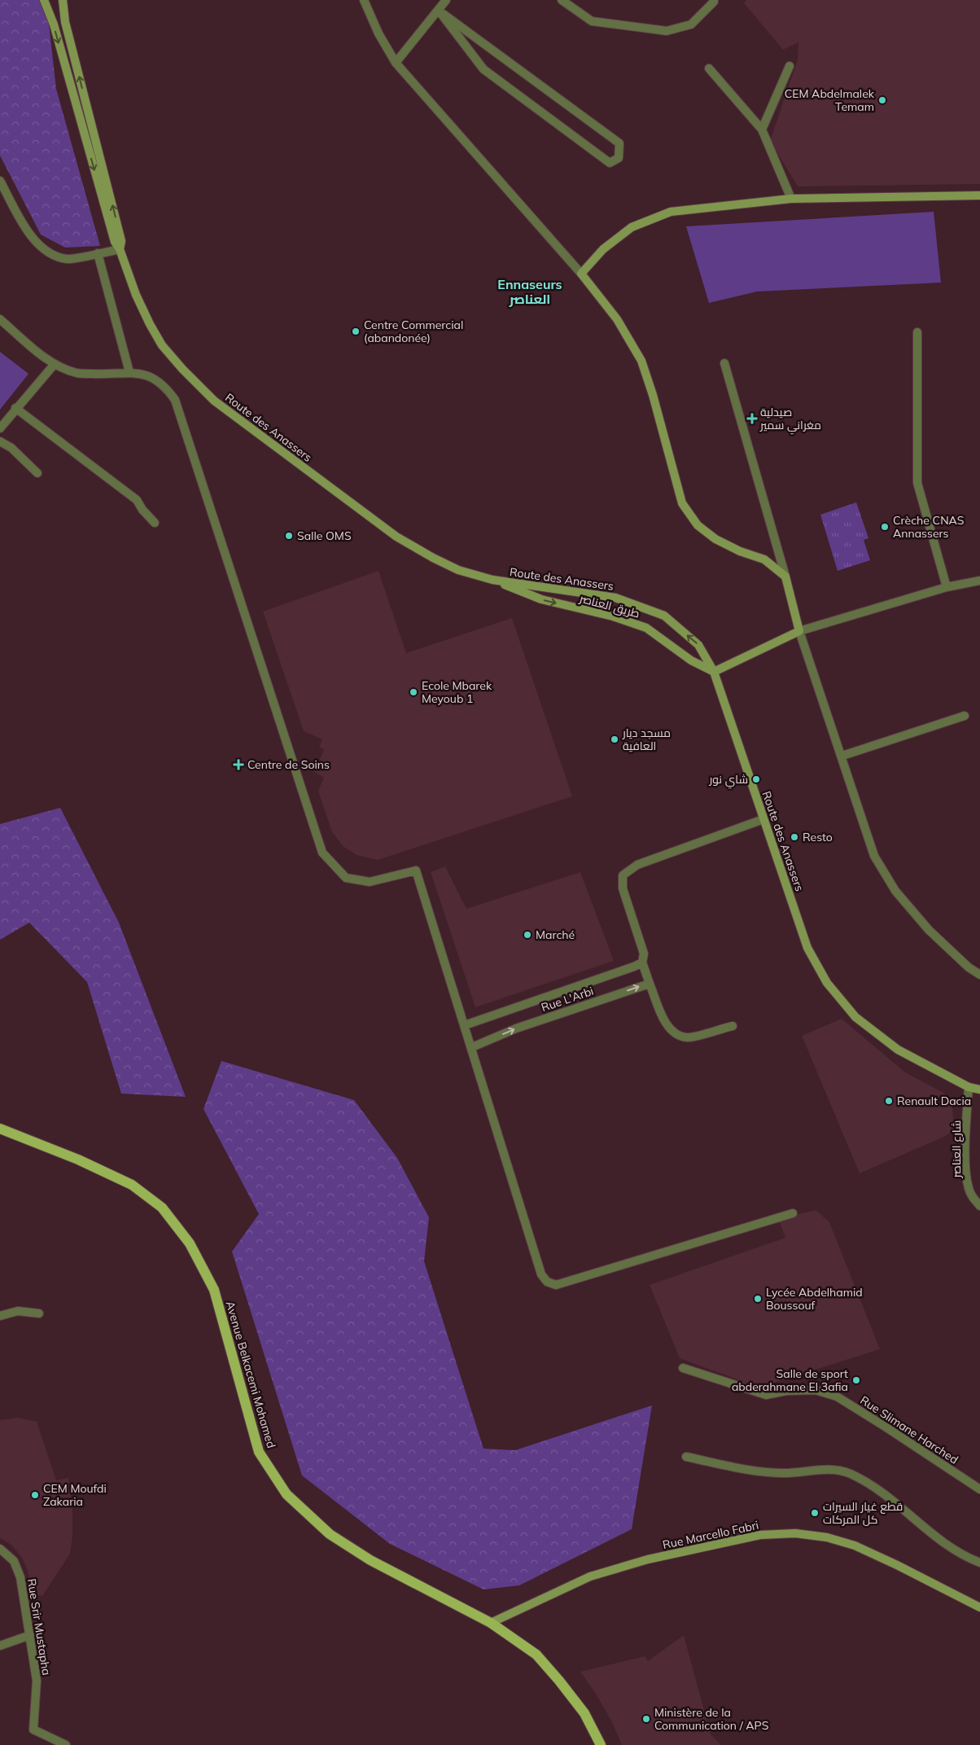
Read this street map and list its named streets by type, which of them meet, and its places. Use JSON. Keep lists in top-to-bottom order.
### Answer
{
  "streets": {
    "main road": [
      "Route des Anassers",
      "طريق العناصر",
      "Avenue Belkacemi Mohamed",
      "Rue Marcello Fabri"
    ],
    "street": [
      "Rue L'Arbi",
      "شارع العناصر",
      "Rue Slimane Harched",
      "Rue Srir Mustapha"
    ]
  },
  "crossings": [
    ["Route des Anassers", "طريق العناصر"],
    ["Route des Anassers", "شارع العناصر"],
    ["Avenue Belkacemi Mohamed", "Rue Marcello Fabri"]
  ],
  "one_way": ["طريق العناصر"],
  "districts": ["Ennaseurs العناصر"],
  "places": {
    "other": [
      "CEM Abdelmalek Temam",
      "Centre Commercial (abandonée)",
      "Crèche CNAS Annassers",
      "Salle OMS",
      "Ecole Mbarek Meyoub 1",
      "مسجد ديار العافية",
      "شاي نور",
      "Resto",
      "Marché",
      "Renault Dacia",
      "Lycée Abdelhamid Boussouf",
      "Salle de sport abderahmane El 3afia",
      "CEM Moufdi Zakaria",
      "قطع غيار السيرات كل المركات",
      "Ministère de la Communication / APS"
    ],
    "health": ["صيدلية مغراني سمير", "Centre de Soins"]
  }
}
